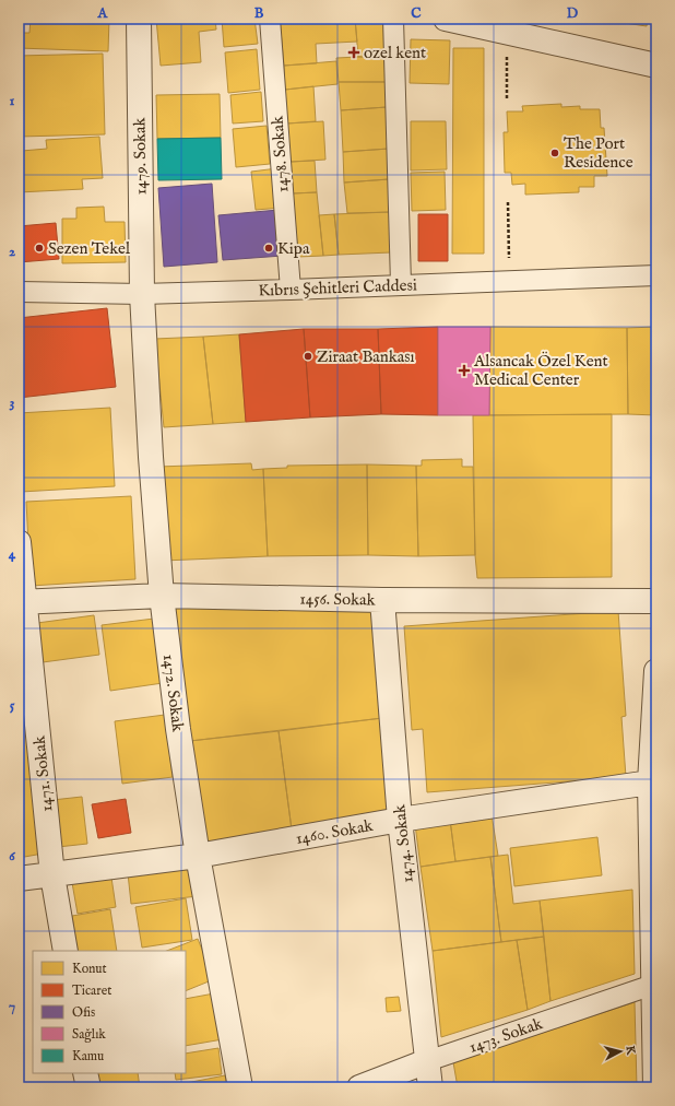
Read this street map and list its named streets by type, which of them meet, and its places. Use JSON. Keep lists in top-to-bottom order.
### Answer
{
  "streets": {
    "street": [
      "1478. Sokak",
      "1479. Sokak",
      "Kıbrıs Şehitleri Caddesi",
      "1456. Sokak",
      "1472. Sokak",
      "1471. Sokak",
      "1460. Sokak",
      "1474. Sokak",
      "1473. Sokak"
    ]
  },
  "crossings": [
    ["1478. Sokak", "Kıbrıs Şehitleri Caddesi"],
    ["1479. Sokak", "Kıbrıs Şehitleri Caddesi"],
    ["1479. Sokak", "1472. Sokak"],
    ["Kıbrıs Şehitleri Caddesi", "1472. Sokak"],
    ["1456. Sokak", "1472. Sokak"],
    ["1456. Sokak", "1471. Sokak"],
    ["1456. Sokak", "1474. Sokak"],
    ["1472. Sokak", "1460. Sokak"],
    ["1471. Sokak", "1460. Sokak"],
    ["1460. Sokak", "1474. Sokak"],
    ["1474. Sokak", "1473. Sokak"]
  ],
  "places": {
    "health": ["ozel kent", "Alsancak Özel Kent Medical Center"],
    "other": [
      "The Port Residence",
      "Sezen Tekel",
      "Kipa",
      "Ziraat Bankası"
    ]
  },
  "legend": [
    "Konut",
    "Ticaret",
    "Ofis",
    "Sağlık",
    "Kamu"
  ],
  "north": "right",
  "grid": {
    "columns": [
      "A",
      "B",
      "C",
      "D"
    ],
    "rows": [
      "1",
      "2",
      "3",
      "4",
      "5",
      "6",
      "7"
    ]
  }
}
